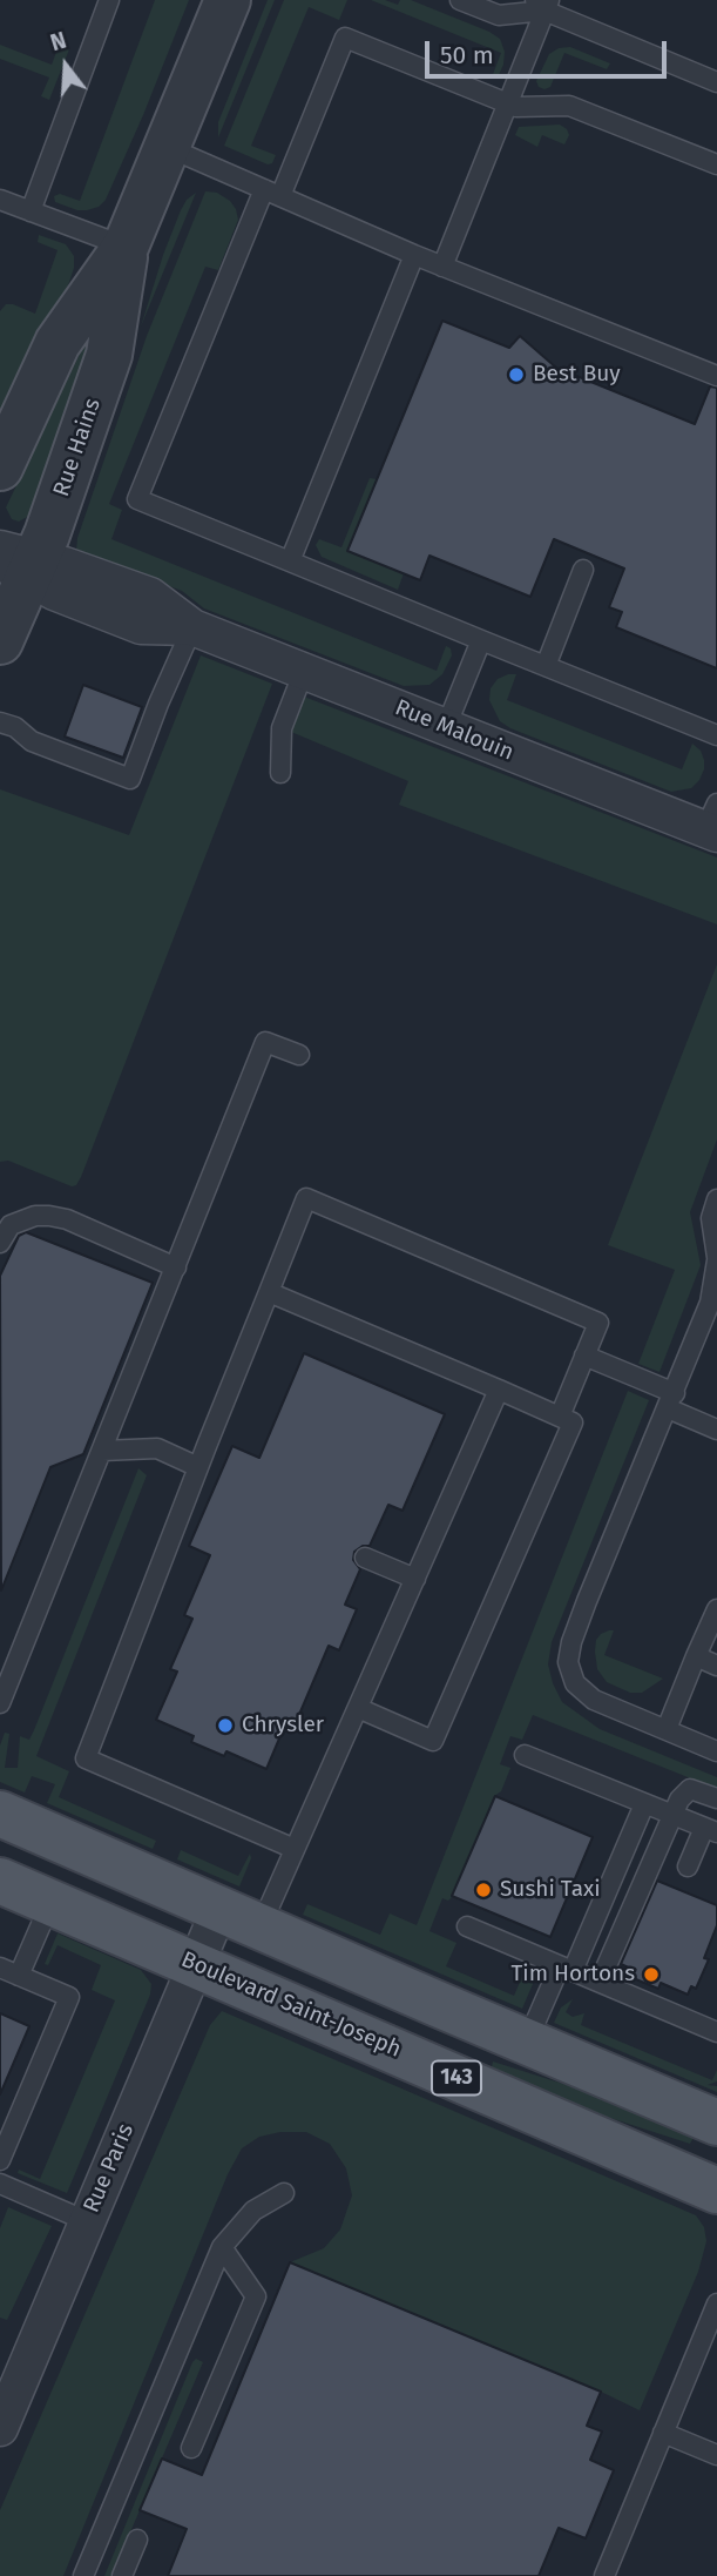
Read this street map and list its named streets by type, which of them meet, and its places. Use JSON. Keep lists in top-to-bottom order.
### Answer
{
  "streets": {
    "main road": ["Boulevard Saint-Joseph", "143"],
    "street": ["Rue Hains", "Rue Malouin", "Rue Paris"]
  },
  "crossings": [
    ["Rue Hains", "Rue Malouin"],
    ["Boulevard Saint-Joseph", "Rue Paris"]
  ],
  "places": [
    "Best Buy",
    "Chrysler",
    "Sushi Taxi",
    "Tim Hortons"
  ],
  "scale_bar": "50 m",
  "north": "top"
}
